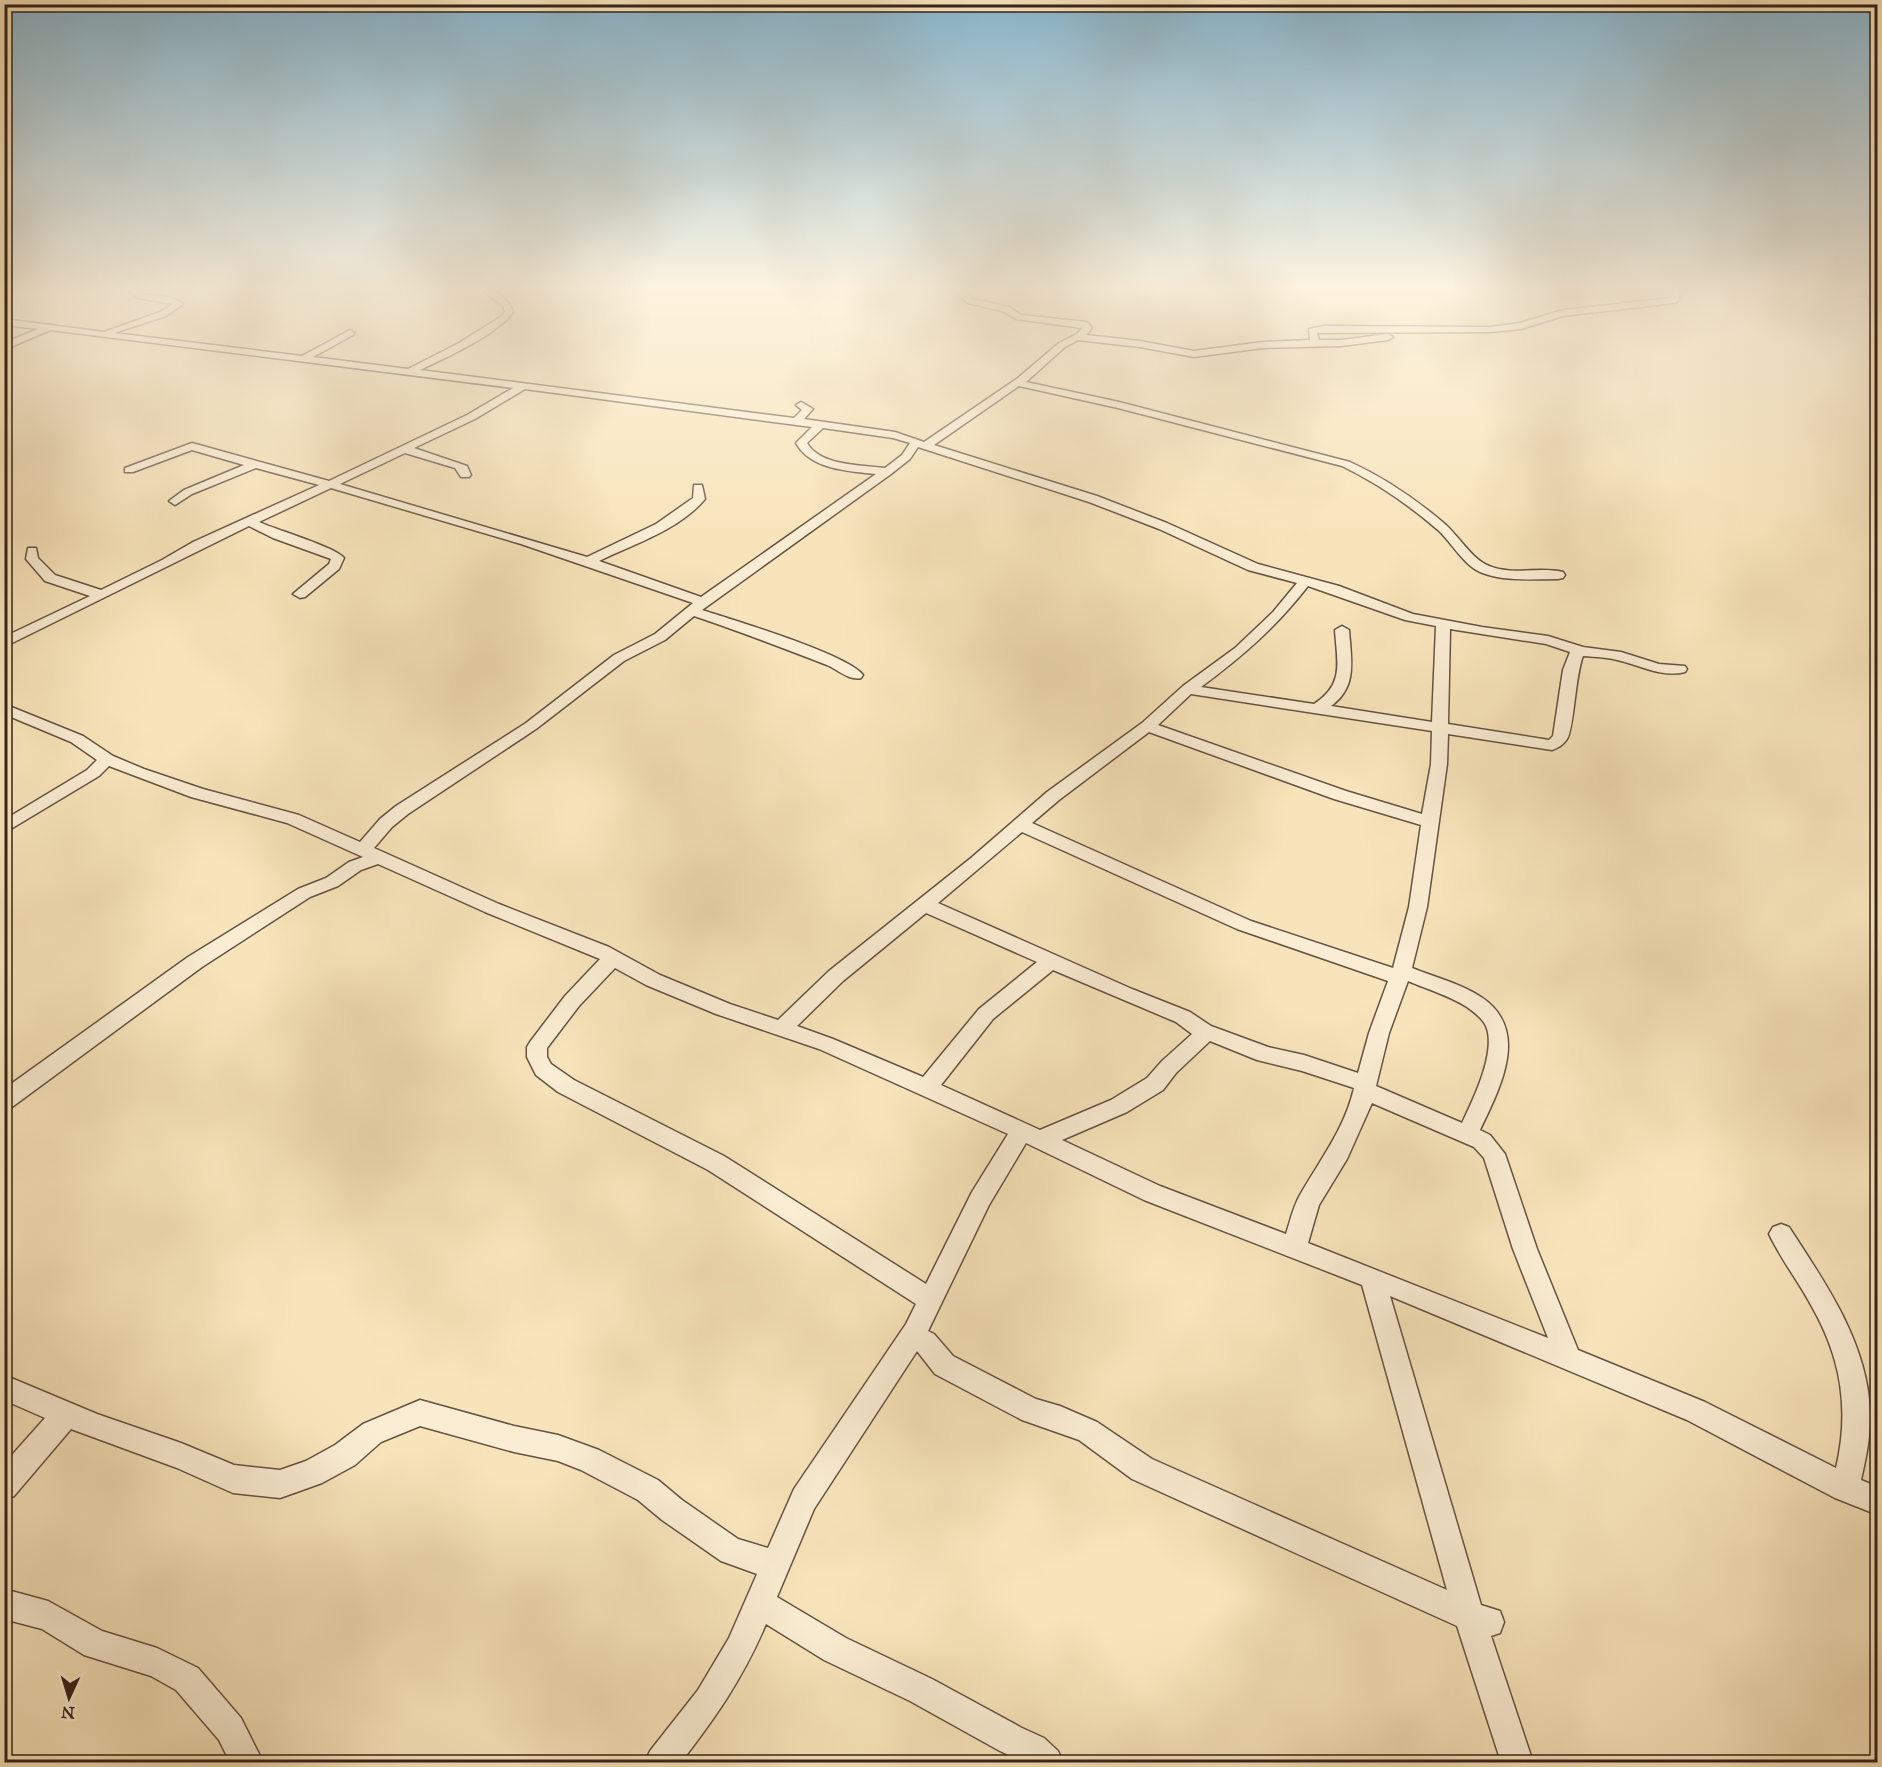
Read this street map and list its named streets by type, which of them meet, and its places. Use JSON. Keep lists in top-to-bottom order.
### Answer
{
  "north": "bottom"
}
